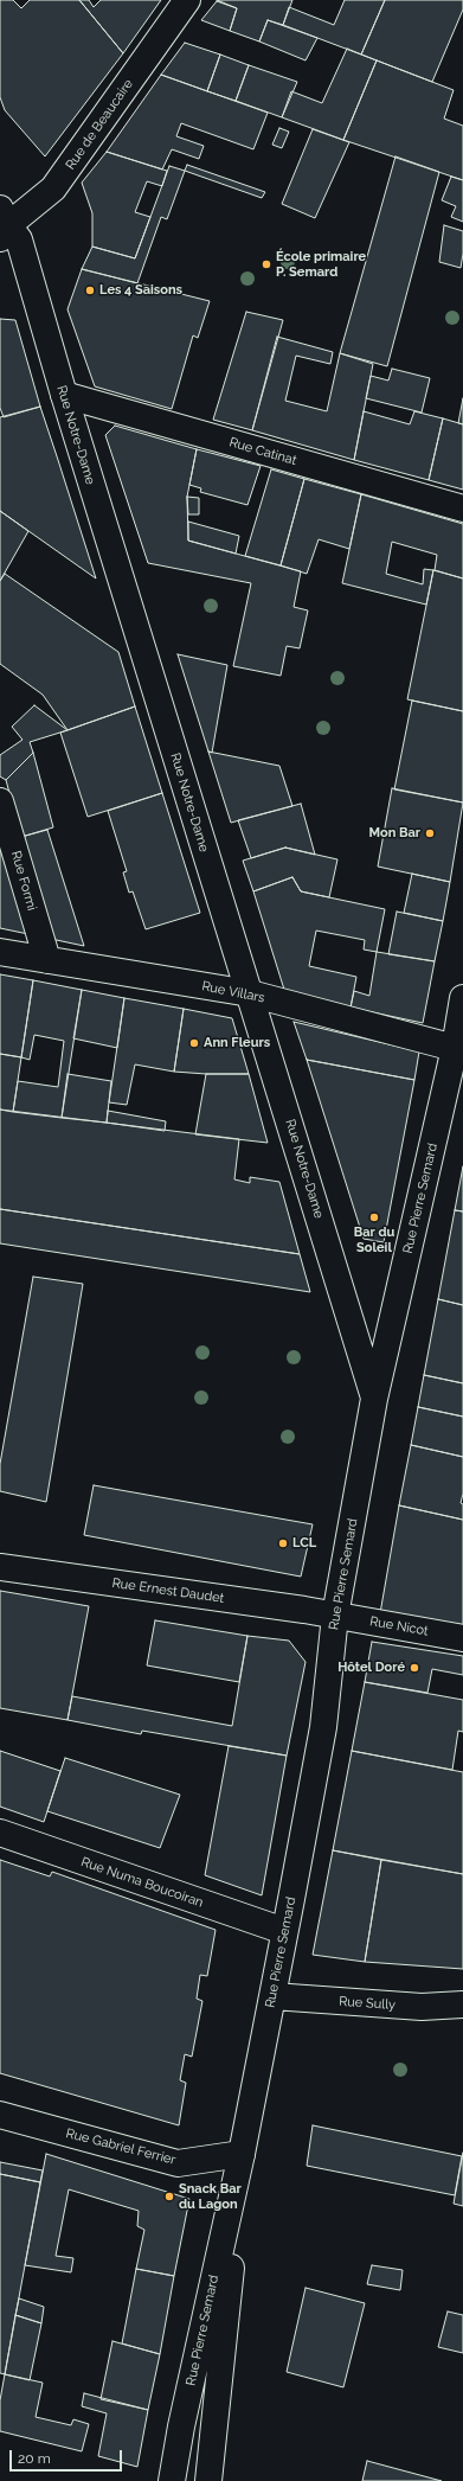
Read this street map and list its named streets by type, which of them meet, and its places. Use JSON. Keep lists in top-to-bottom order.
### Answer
{
  "streets": {
    "street": [
      "Rue de Beaucaire",
      "Rue Notre-Dame",
      "Rue Catinat",
      "Rue Formi",
      "Rue Villars",
      "Rue Pierre Semard",
      "Rue Ernest Daudet",
      "Rue Nicot",
      "Rue Numa Boucoiran",
      "Rue Sully",
      "Rue Gabriel Ferrier"
    ]
  },
  "crossings": [
    ["Rue de Beaucaire", "Rue Notre-Dame"],
    ["Rue Notre-Dame", "Rue Catinat"],
    ["Rue Notre-Dame", "Rue Villars"],
    ["Rue Notre-Dame", "Rue Pierre Semard"],
    ["Rue Formi", "Rue Villars"],
    ["Rue Villars", "Rue Pierre Semard"],
    ["Rue Pierre Semard", "Rue Ernest Daudet"],
    ["Rue Pierre Semard", "Rue Nicot"],
    ["Rue Pierre Semard", "Rue Numa Boucoiran"],
    ["Rue Pierre Semard", "Rue Sully"],
    ["Rue Pierre Semard", "Rue Gabriel Ferrier"],
    ["Rue Ernest Daudet", "Rue Nicot"]
  ],
  "places": [
    "École primaire P. Semard",
    "Les 4 Saisons",
    "Mon Bar",
    "Ann Fleurs",
    "Bar du Soleil",
    "LCL",
    "Hôtel Doré",
    "Snack Bar du Lagon"
  ],
  "scale_bar": "20 m"
}
